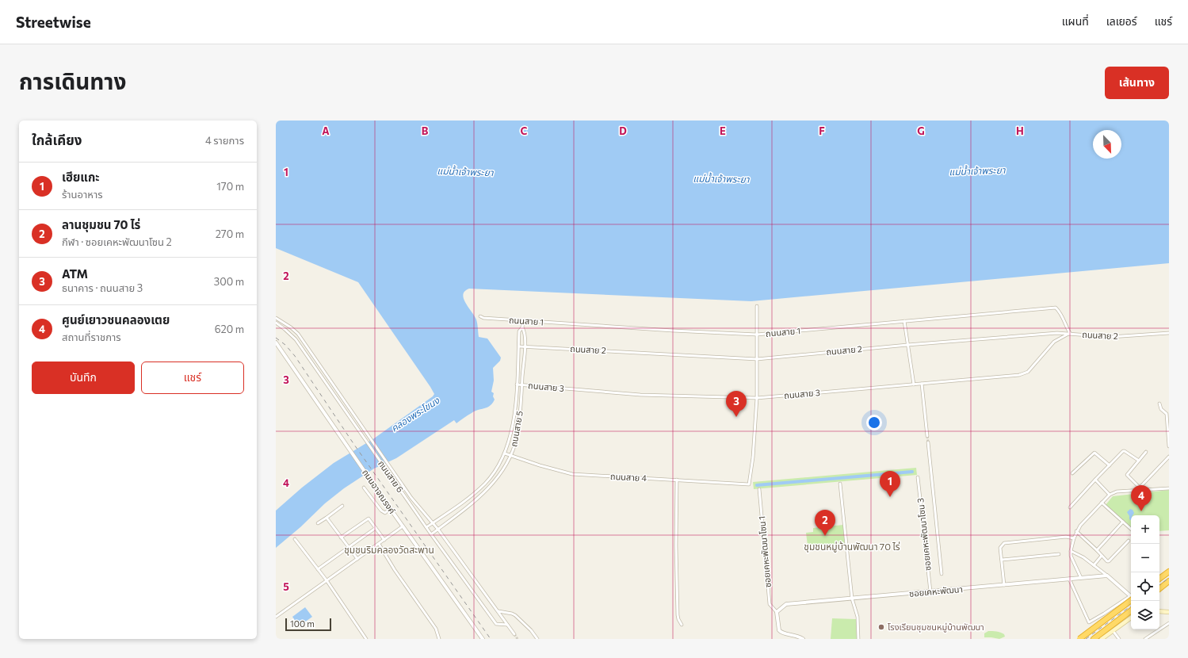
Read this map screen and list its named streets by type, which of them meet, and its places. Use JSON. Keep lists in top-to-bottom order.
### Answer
{
  "streets": {
    "street": [
      "ถนนสาย 1",
      "ถนนสาย 2",
      "ถนนสาย 3",
      "ถนนสาย 5",
      "ถนนสาย 6",
      "ถนนสาย 4",
      "ถนนอาจณรงค์",
      "ซอยเคหะพัฒนาโซน 3",
      "ซอยเคหะพัฒนาโซน 1",
      "ซอยเคหะพัฒนา"
    ]
  },
  "crossings": [
    ["ถนนสาย 1", "ถนนสาย 2"],
    ["ถนนสาย 1", "ถนนสาย 3"],
    ["ถนนสาย 1", "ถนนสาย 5"],
    ["ถนนสาย 2", "ถนนสาย 3"],
    ["ถนนสาย 2", "ถนนสาย 5"],
    ["ถนนสาย 3", "ถนนสาย 5"],
    ["ถนนสาย 3", "ถนนสาย 4"],
    ["ถนนสาย 5", "ถนนสาย 6"],
    ["ถนนสาย 5", "ถนนสาย 4"],
    ["ซอยเคหะพัฒนาโซน 3", "ซอยเคหะพัฒนา"],
    ["ซอยเคหะพัฒนาโซน 1", "ซอยเคหะพัฒนา"]
  ],
  "districts": ["ชุมชนหมู่บ้านพัฒนา 70 ไร่", "ชุมชนริมคลองวัดสะพาน"],
  "water": ["แม่น้ำเจ้าพระยา", "คลองพระโขนง"],
  "places": ["โรงเรียนชุมชนหมู่บ้านพัฒนา"],
  "scale_bar": "100 m",
  "north": "bottom right",
  "page": {
    "header": "Streetwise",
    "nav": ["แผนที่", "เลเยอร์", "แชร์"],
    "title": "การเดินทาง",
    "buttons": [
      "เส้นทาง",
      ["บันทึก", "แชร์"]
    ],
    "heading": ["ใกล้เคียง", "4 รายการ"],
    "list": [
      {
        "mark": "1",
        "name": "เฮียแกะ",
        "note": "ร้านอาหาร",
        "value": "170 m"
      },
      {
        "mark": "2",
        "name": "ลานชุมชน 70 ไร่",
        "note": "กีฬา · ซอยเคหะพัฒนาโซน 2",
        "value": "270 m"
      },
      {
        "mark": "3",
        "name": "ATM",
        "note": "ธนาคาร · ถนนสาย 3",
        "value": "300 m"
      },
      {
        "mark": "4",
        "name": "ศูนย์เยาวชนคลองเตย",
        "note": "สถานที่ราชการ",
        "value": "620 m"
      }
    ],
    "pins": [
      "3",
      "1",
      "4",
      "2"
    ],
    "map_buttons": ["+", "−"],
    "scale": "100 m"
  },
  "grid": {
    "columns": [
      "A",
      "B",
      "C",
      "D",
      "E",
      "F",
      "G",
      "H"
    ],
    "rows": [
      "1",
      "2",
      "3",
      "4",
      "5"
    ]
  }
}
